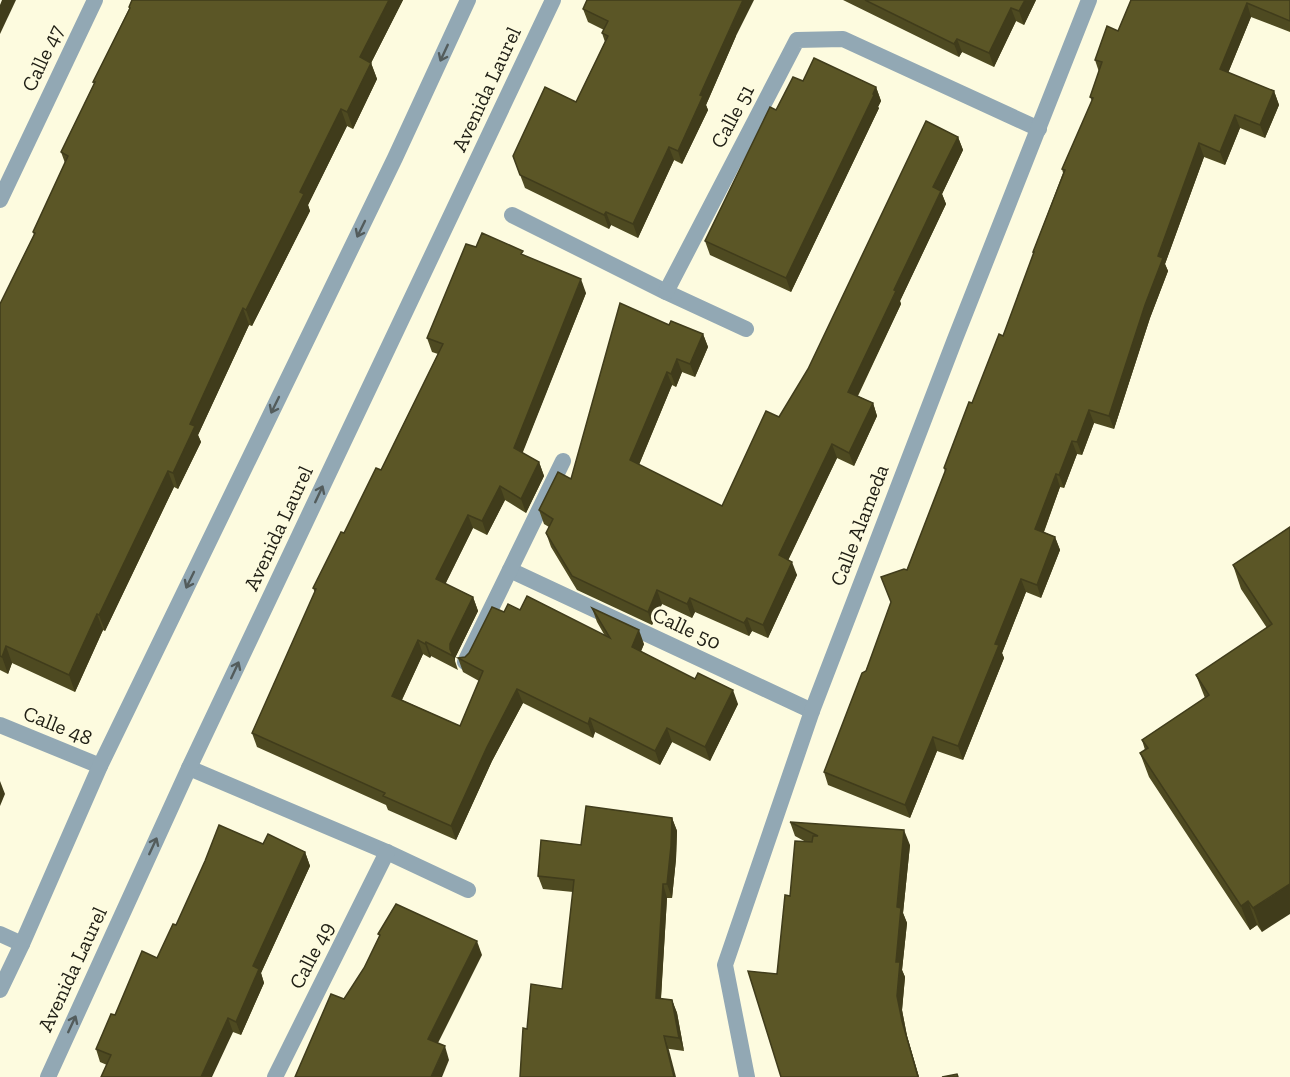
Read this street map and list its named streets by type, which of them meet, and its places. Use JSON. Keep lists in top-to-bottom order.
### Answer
{
  "streets": {
    "street": [
      "Calle 47",
      "Avenida Laurel",
      "Calle 51",
      "Calle Alameda",
      "Calle 50",
      "Calle 48",
      "Calle 49"
    ]
  },
  "crossings": [
    ["Calle 51", "Calle Alameda"],
    ["Calle Alameda", "Calle 50"]
  ]
}
